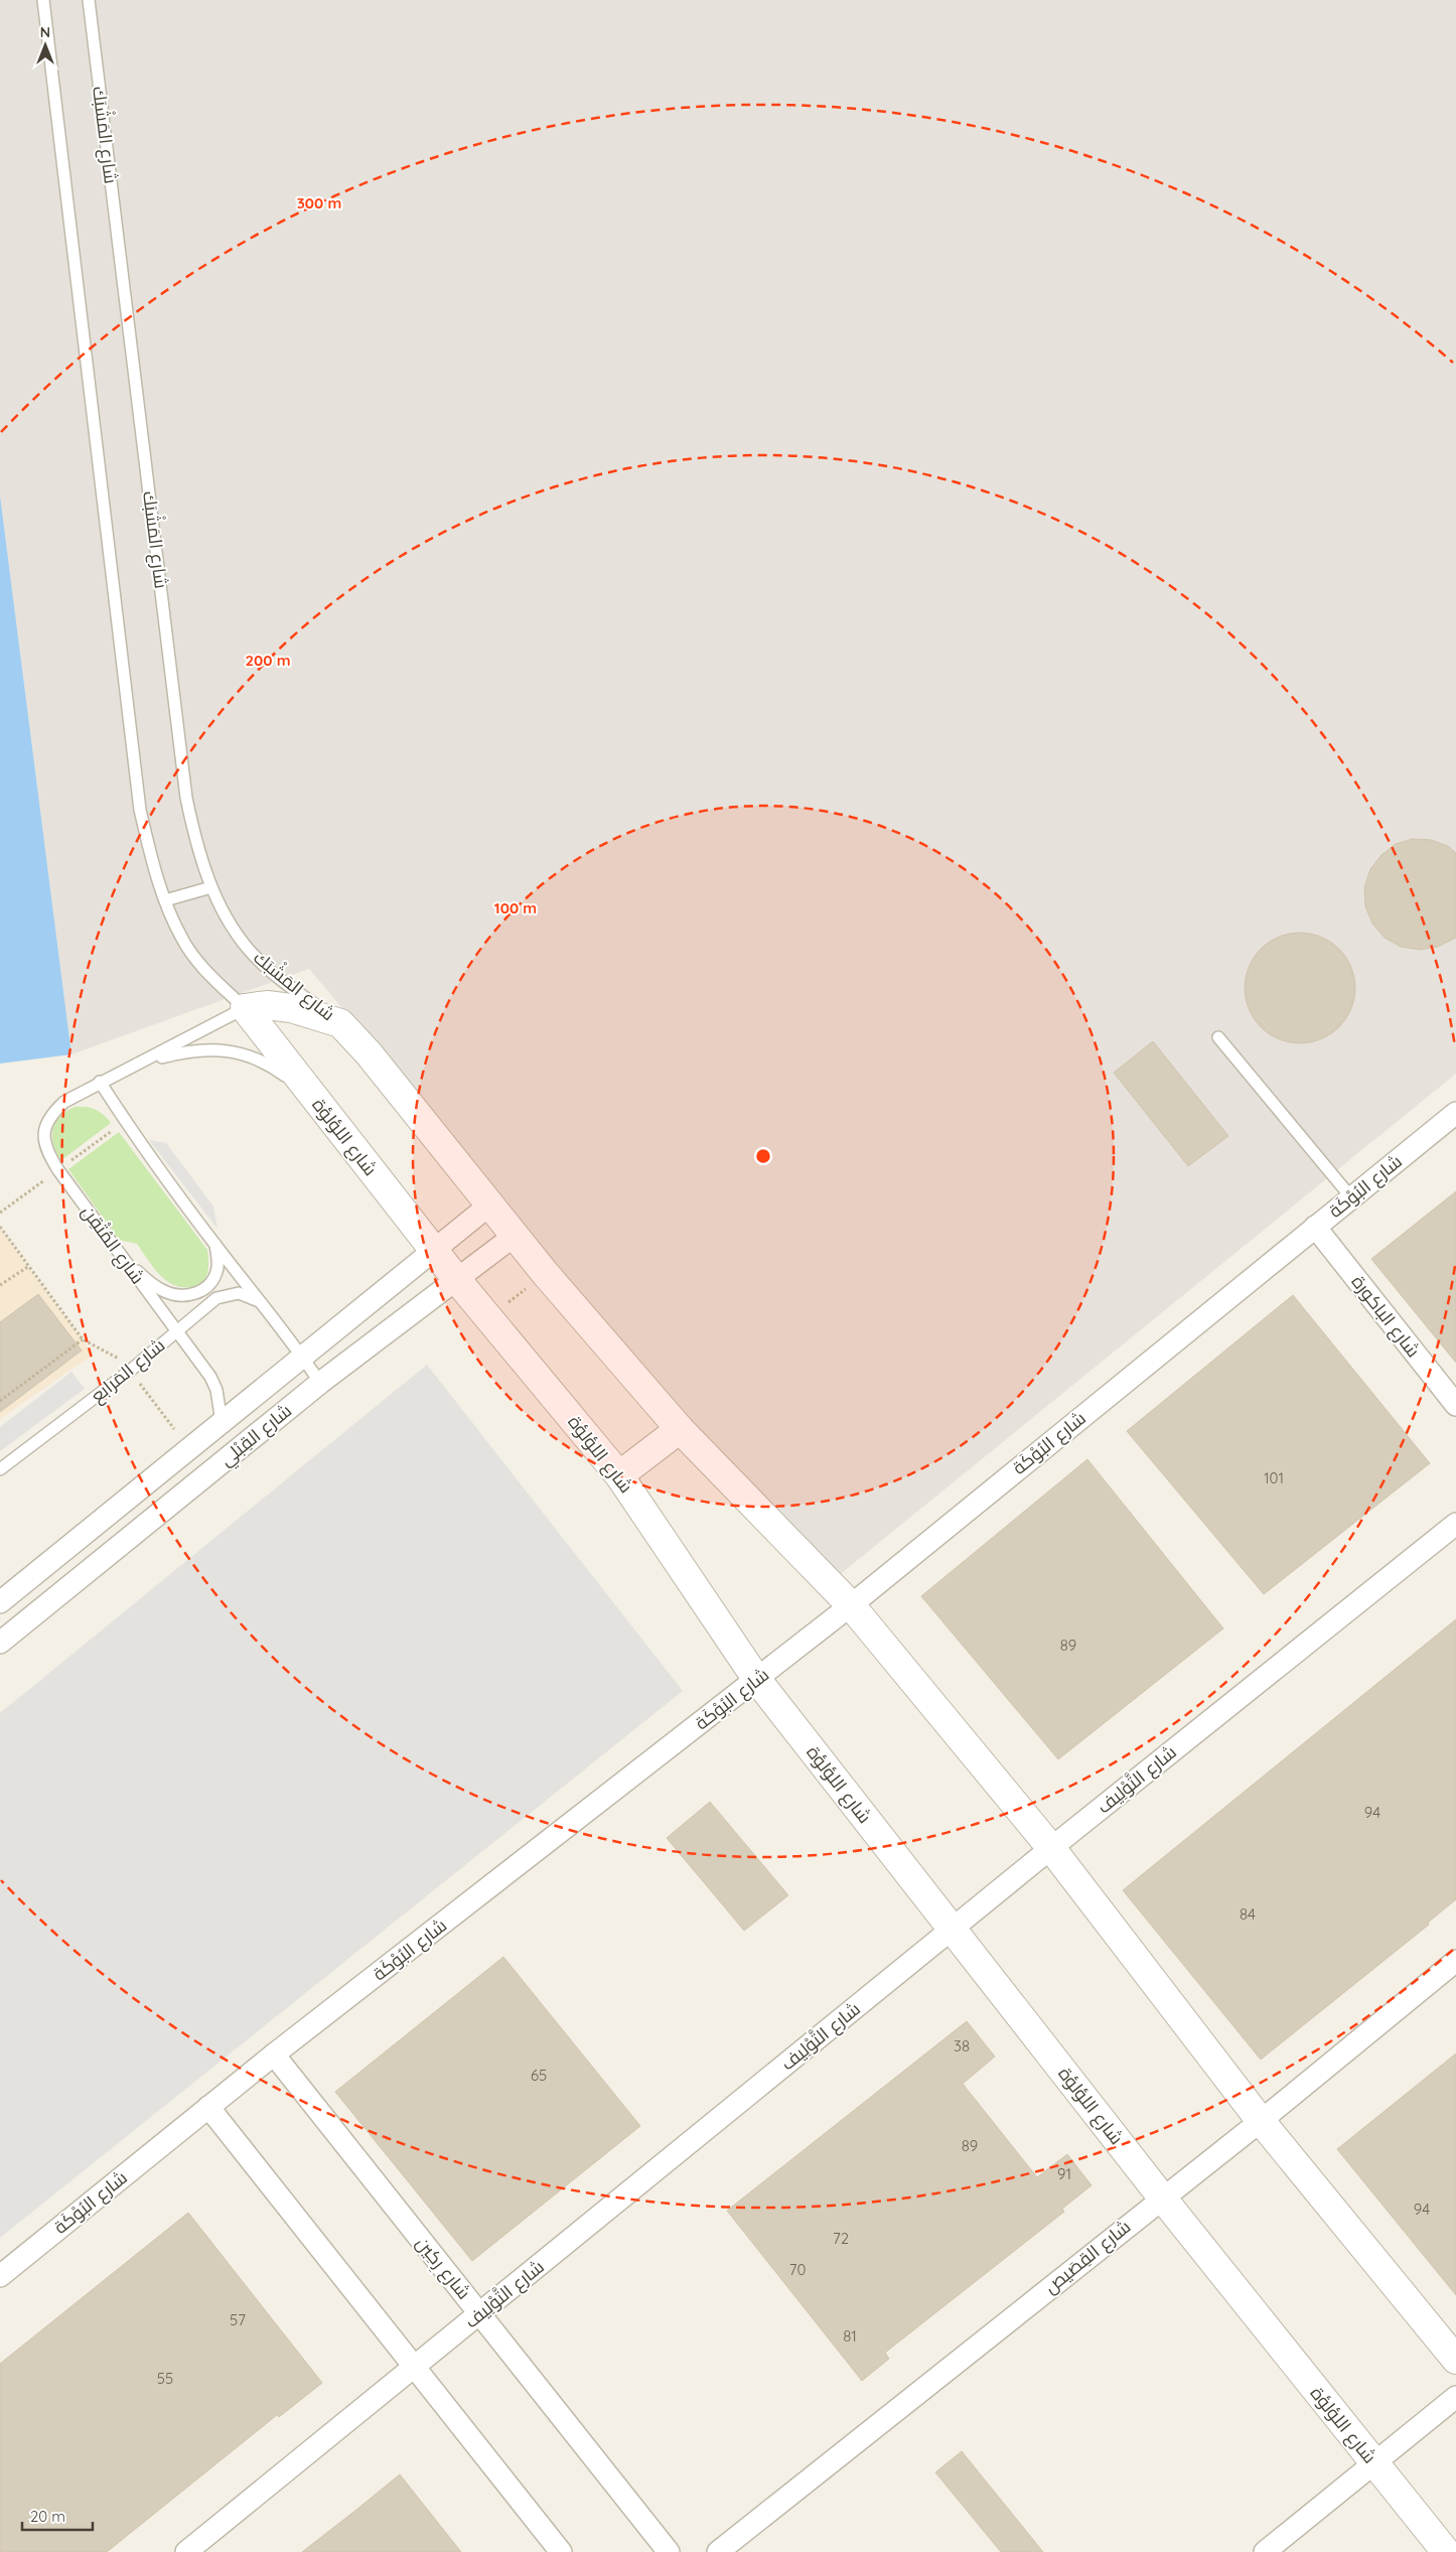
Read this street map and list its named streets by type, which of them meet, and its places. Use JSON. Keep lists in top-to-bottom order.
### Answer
{
  "streets": {
    "street": [
      "شارع اللؤلؤة",
      "شارع البُوْكَة",
      "شارع الباكورة",
      "شارع القِبْلي",
      "شارع التَّوْلِيف",
      "شارع القِصَيص",
      "شارع رِكِين"
    ],
    "lane": ["شارع المَشْبَك", "شارع المُتْقِن", "شارع المَرابع"]
  },
  "crossings": [
    ["شارع اللؤلؤة", "شارع البُوْكَة"],
    ["شارع اللؤلؤة", "شارع المُتْقِن"],
    ["شارع اللؤلؤة", "شارع القِبْلي"],
    ["شارع اللؤلؤة", "شارع التَّوْلِيف"],
    ["شارع اللؤلؤة", "شارع القِصَيص"],
    ["شارع البُوْكَة", "شارع الباكورة"],
    ["شارع البُوْكَة", "شارع رِكِين"],
    ["شارع المُتْقِن", "شارع المَرابع"],
    ["شارع المُتْقِن", "شارع القِبْلي"],
    ["شارع التَّوْلِيف", "شارع رِكِين"]
  ],
  "house_numbers": [
    "101",
    "89",
    "94",
    "84",
    "38",
    "65",
    "89",
    "91",
    "94",
    "72",
    "70",
    "57",
    "81",
    "55"
  ],
  "scale_bar": "20 m",
  "north": "top",
  "rings": ["300 m", "200 m", "100 m"]
}
